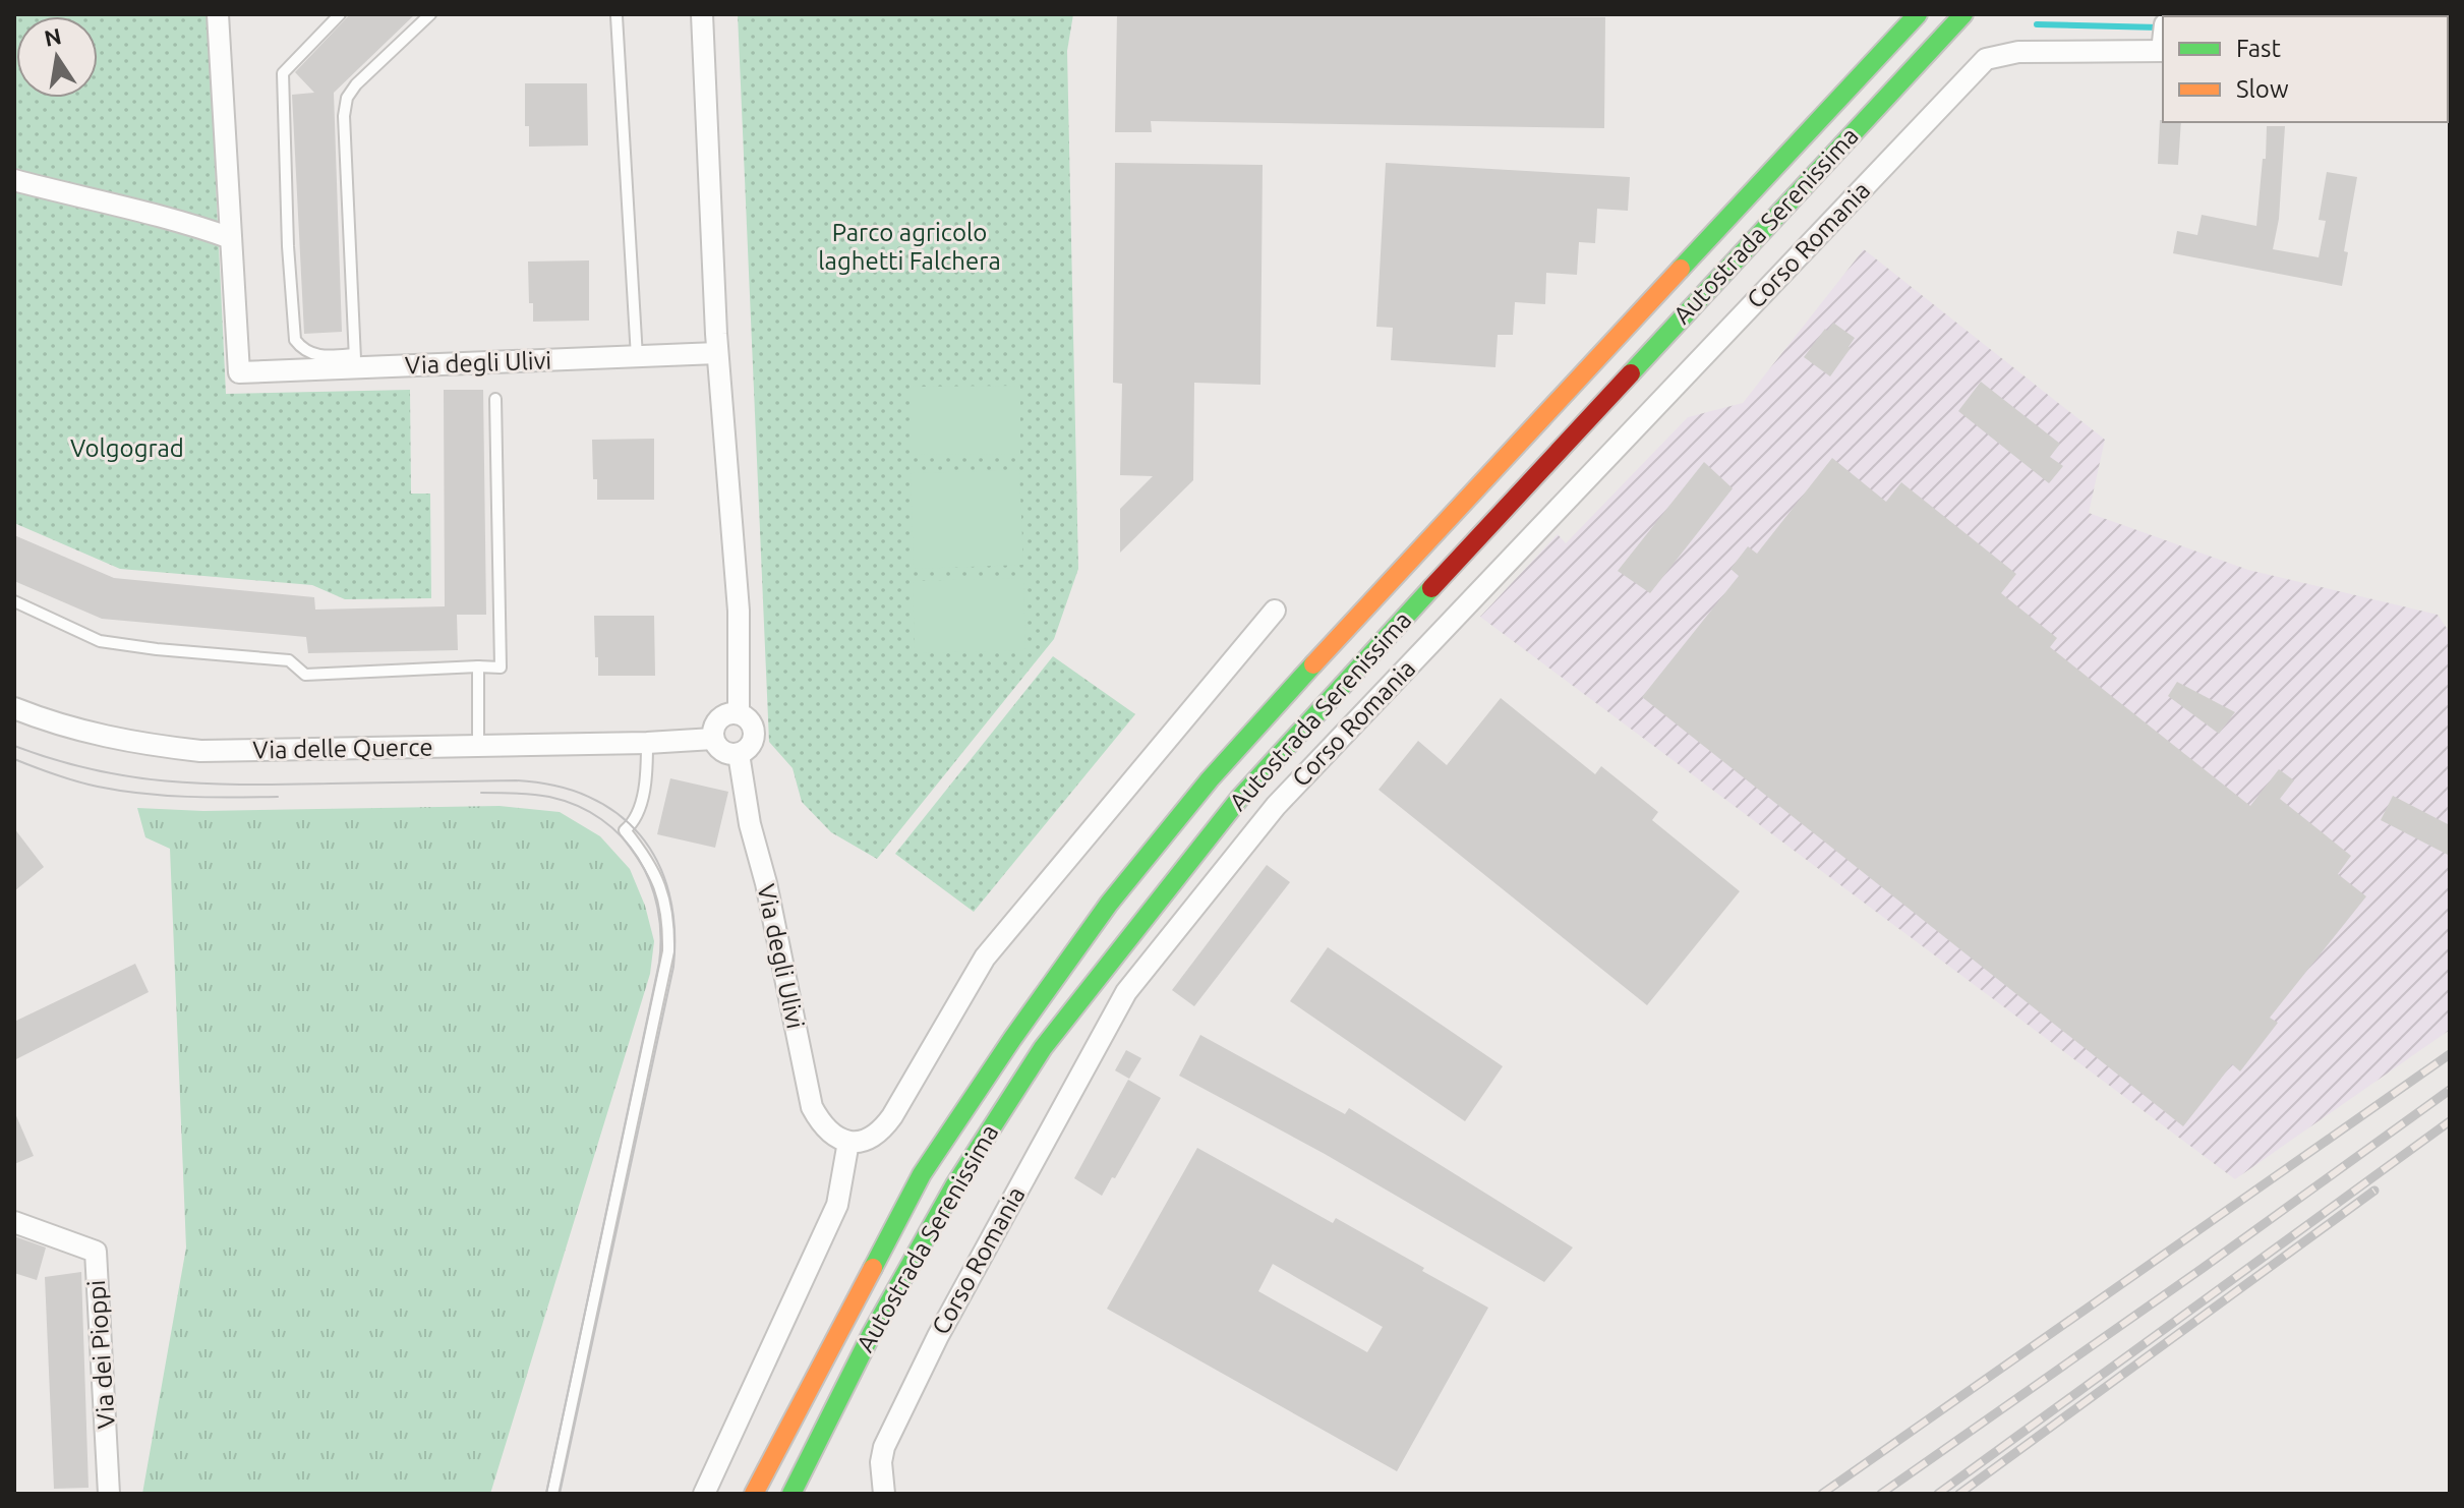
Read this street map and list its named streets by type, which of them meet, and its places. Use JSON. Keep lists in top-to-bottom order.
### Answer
{
  "streets": {
    "highway": ["Autostrada Serenissima"],
    "street": [
      "Corso Romania",
      "Via degli Ulivi",
      "Via delle Querce",
      "Via dei Pioppi"
    ]
  },
  "crossings": [
    ["Via degli Ulivi", "Via delle Querce"]
  ],
  "parks": ["Parco agricolo laghetti Falchera", "Volgograd"],
  "legend": ["Fast", "Slow"],
  "north": "top"
}
